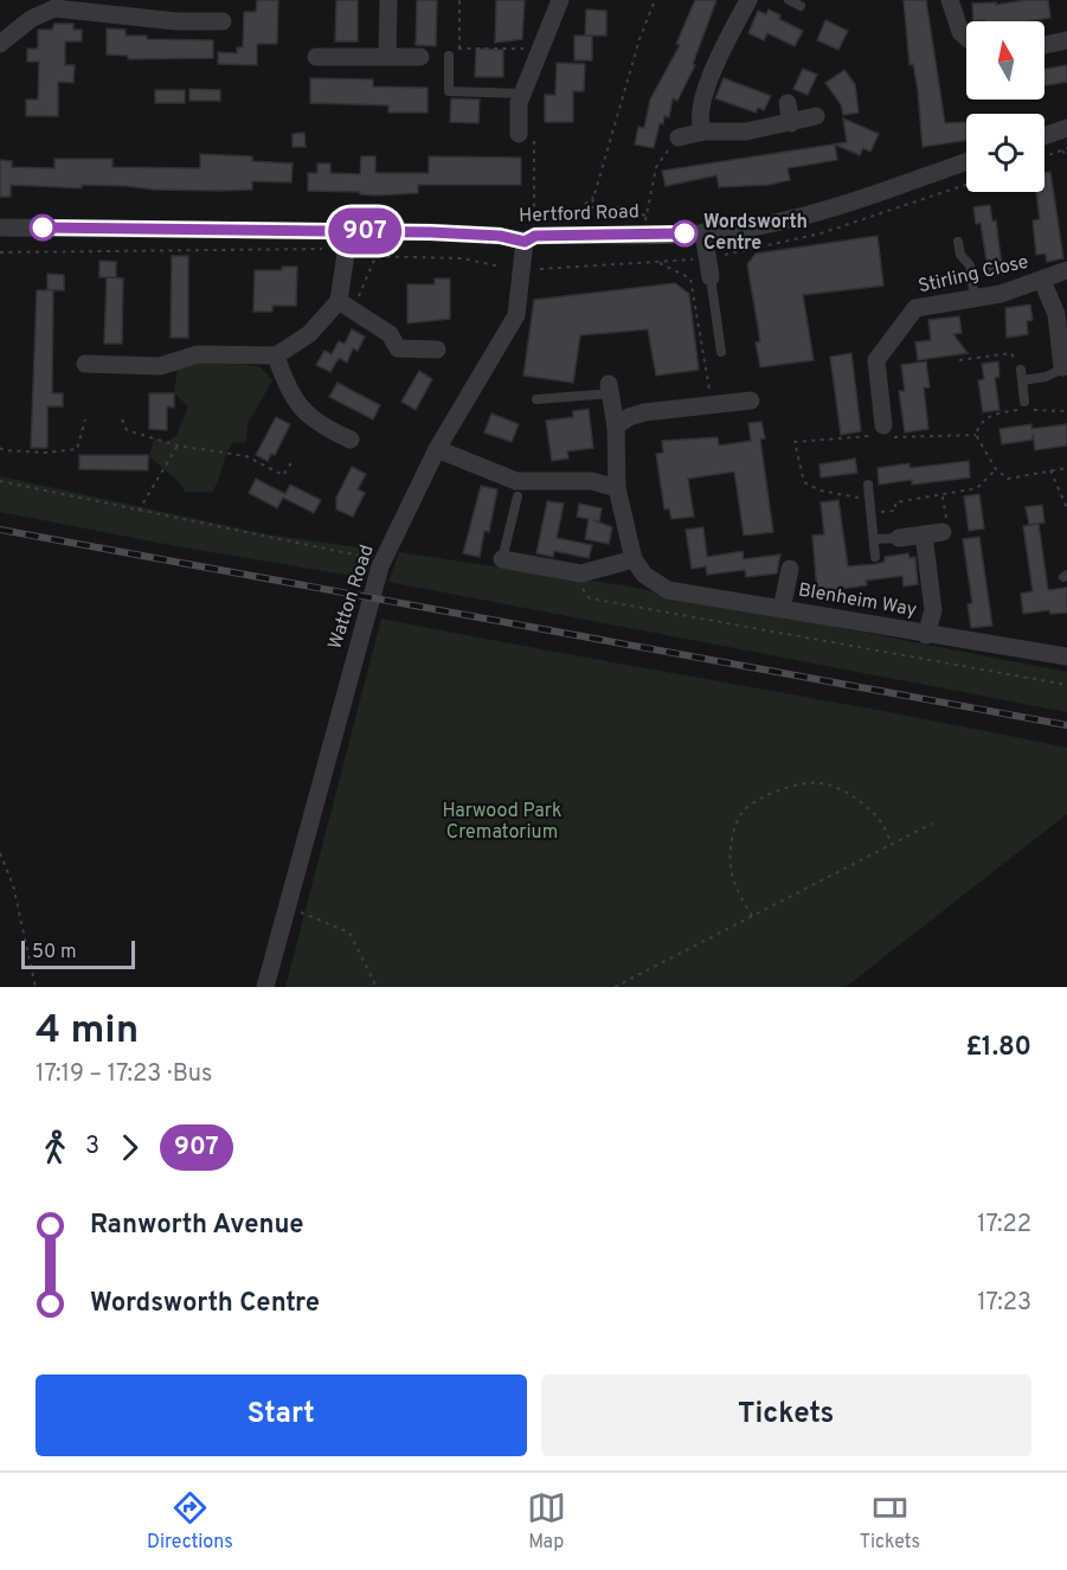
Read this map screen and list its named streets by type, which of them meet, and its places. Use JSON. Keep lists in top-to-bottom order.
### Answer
{
  "streets": {
    "street": [
      "Hertford Road",
      "Stirling Close",
      "Watton Road",
      "Blenheim Way"
    ]
  },
  "crossings": [
    ["Hertford Road", "Watton Road"]
  ],
  "parks": ["Harwood Park Crematorium"],
  "places": ["Wordsworth Centre"],
  "lines": ["bus line 907"],
  "scale_bar": "50 m",
  "north": "top",
  "page": {
    "on_map": "907",
    "scale": "50 m",
    "heading": ["4 min", "17:19 – 17:23 · Bus", "£1.80"],
    "legs": ["3", "907"],
    "list": [
      {
        "name": "Ranworth Avenue",
        "value": "17:22"
      },
      {
        "name": "Wordsworth Centre",
        "value": "17:23"
      }
    ],
    "buttons": ["Start", "Tickets"],
    "tabs": ["Directions", "Map", "Tickets"]
  }
}
